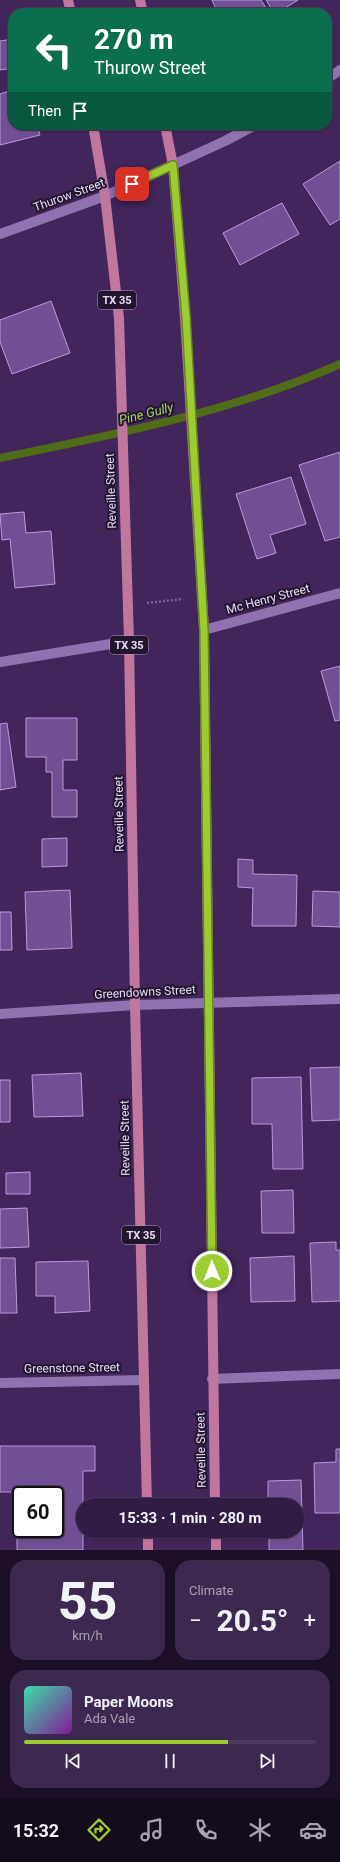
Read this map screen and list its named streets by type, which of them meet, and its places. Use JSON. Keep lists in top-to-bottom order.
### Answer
{
  "streets": {
    "main road": ["TX 35", "Reveille Street"],
    "street": [
      "Thurow Street",
      "Mc Henry Street",
      "Greendowns Street",
      "Greenstone Street"
    ]
  },
  "crossings": [
    ["Thurow Street", "Reveille Street"],
    ["Reveille Street", "Mc Henry Street"],
    ["Reveille Street", "Greendowns Street"],
    ["Reveille Street", "Greenstone Street"]
  ],
  "water": ["Pine Gully"],
  "page": {
    "turn": ["270 m", "Thurow Street"],
    "then": "Then",
    "limit": "60",
    "trip": "15:33 · 1 min · 280 m",
    "tile": [
      ["55", "km/h"],
      "Climate"
    ],
    "heat": ["−", "20.5°", "+"],
    "song": ["Paper Moons", "Ada Vale"],
    "tabs": "15:32"
  }
}
